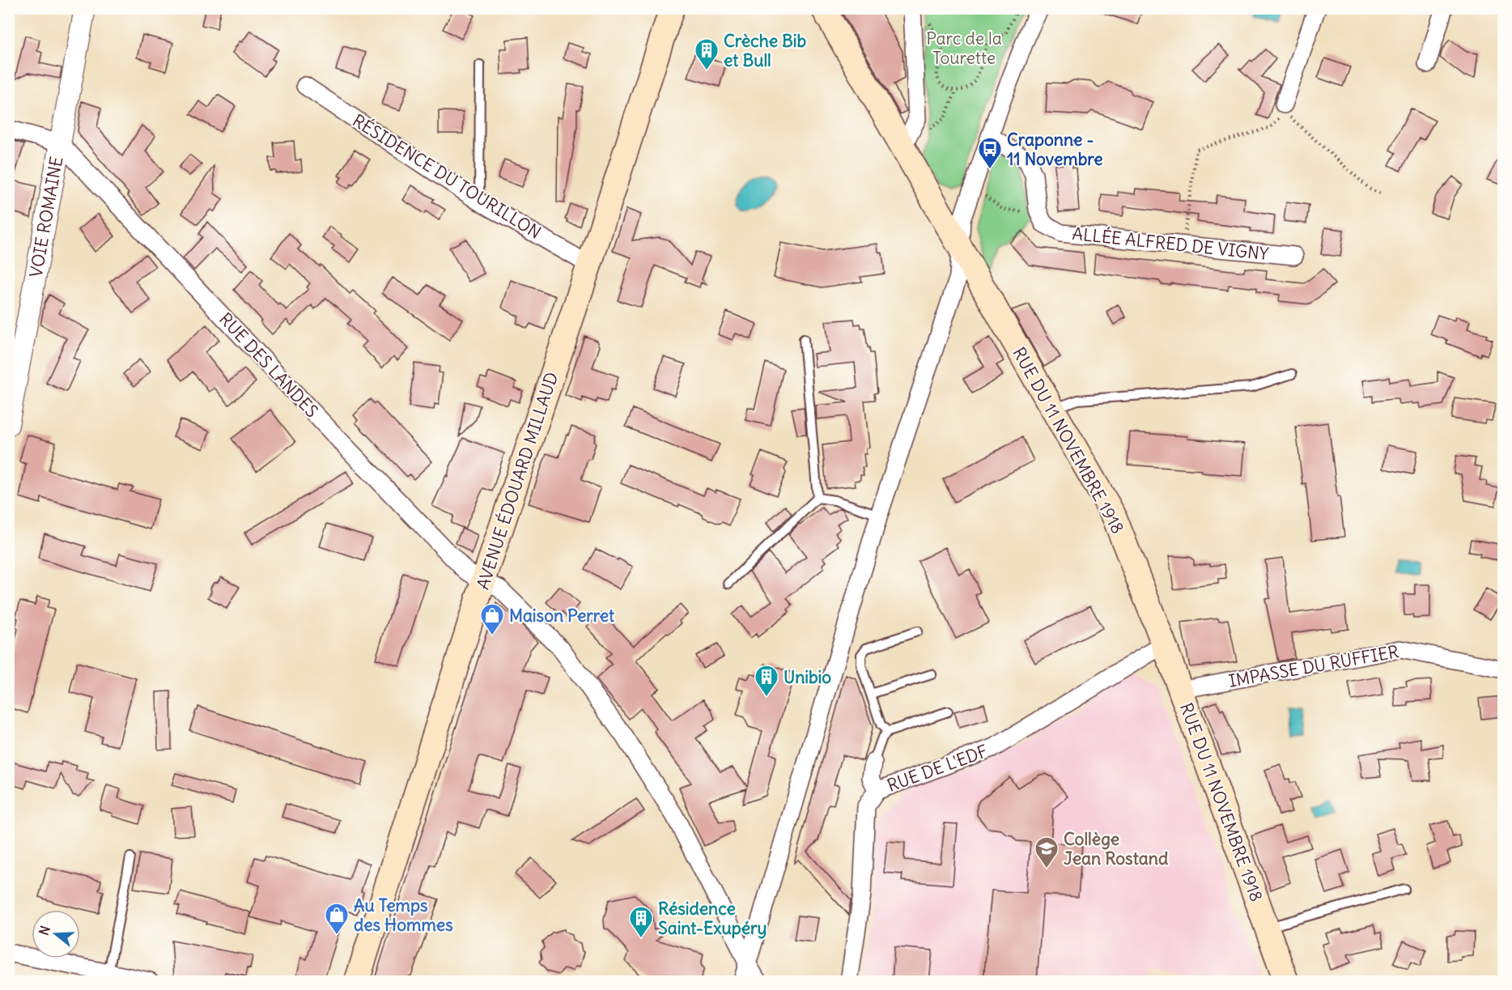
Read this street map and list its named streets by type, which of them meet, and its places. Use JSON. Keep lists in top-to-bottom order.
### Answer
{
  "streets": {
    "main road": ["RUE DU 11 NOVEMBRE 1918", "AVENUE ÉDOUARD MILLAUD"],
    "street": [
      "RÉSIDENCE DU TOURILLON",
      "VOIE ROMAINE",
      "ALLÉE ALFRED DE VIGNY",
      "RUE DES LANDES",
      "IMPASSE DU RUFFIER",
      "RUE DE L'EDF"
    ]
  },
  "crossings": [
    ["RÉSIDENCE DU TOURILLON", "AVENUE ÉDOUARD MILLAUD"],
    ["VOIE ROMAINE", "RUE DES LANDES"],
    ["RUE DES LANDES", "AVENUE ÉDOUARD MILLAUD"],
    ["RUE DU 11 NOVEMBRE 1918", "IMPASSE DU RUFFIER"],
    ["RUE DU 11 NOVEMBRE 1918", "RUE DE L'EDF"]
  ],
  "parks": ["Parc de la Tourette"],
  "places": {
    "building": ["Crèche Bib et Bull", "Unibio", "Résidence Saint-Exupéry"],
    "bus stop": ["Craponne - 11 Novembre"],
    "shop": ["Maison Perret", "Au Temps des Hommes"],
    "school or university": ["Collège Jean Rostand"]
  },
  "north": "left"
}
